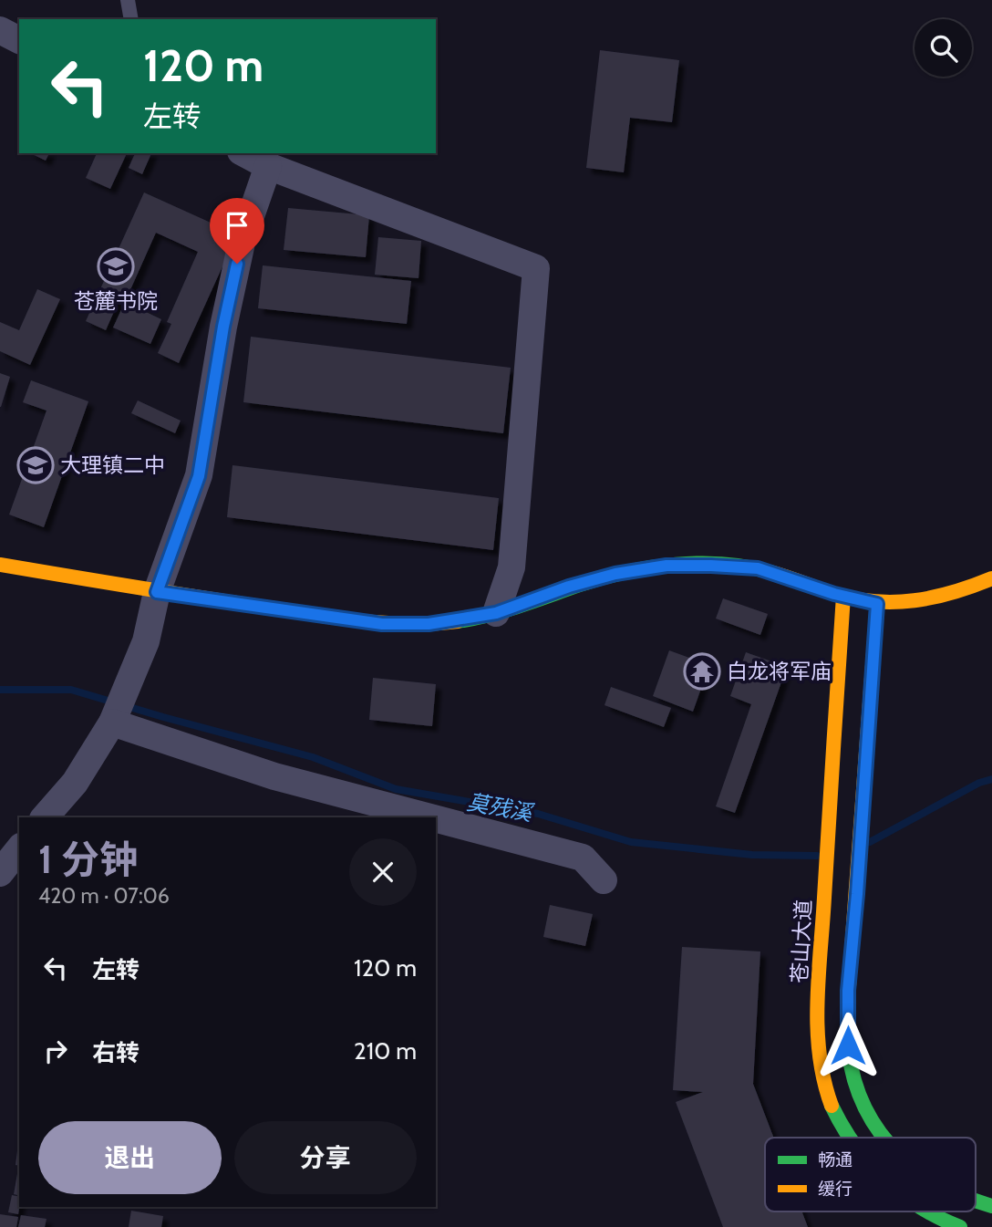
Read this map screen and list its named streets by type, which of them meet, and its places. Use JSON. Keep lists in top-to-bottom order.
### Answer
{
  "streets": {
    "main road": ["苍山大道"]
  },
  "water": ["莫残溪"],
  "places": {
    "school or university": ["苍麓书院", "大理镇二中"],
    "temple": ["白龙将军庙"]
  },
  "legend": ["畅通", "缓行"],
  "page": {
    "turn": ["120 m", "左转"],
    "heading": ["1 分钟", "420 m · 07:06"],
    "list": [
      {
        "name": "左转",
        "value": "120 m"
      },
      {
        "name": "右转",
        "value": "210 m"
      }
    ],
    "buttons": ["退出", "分享"]
  }
}
